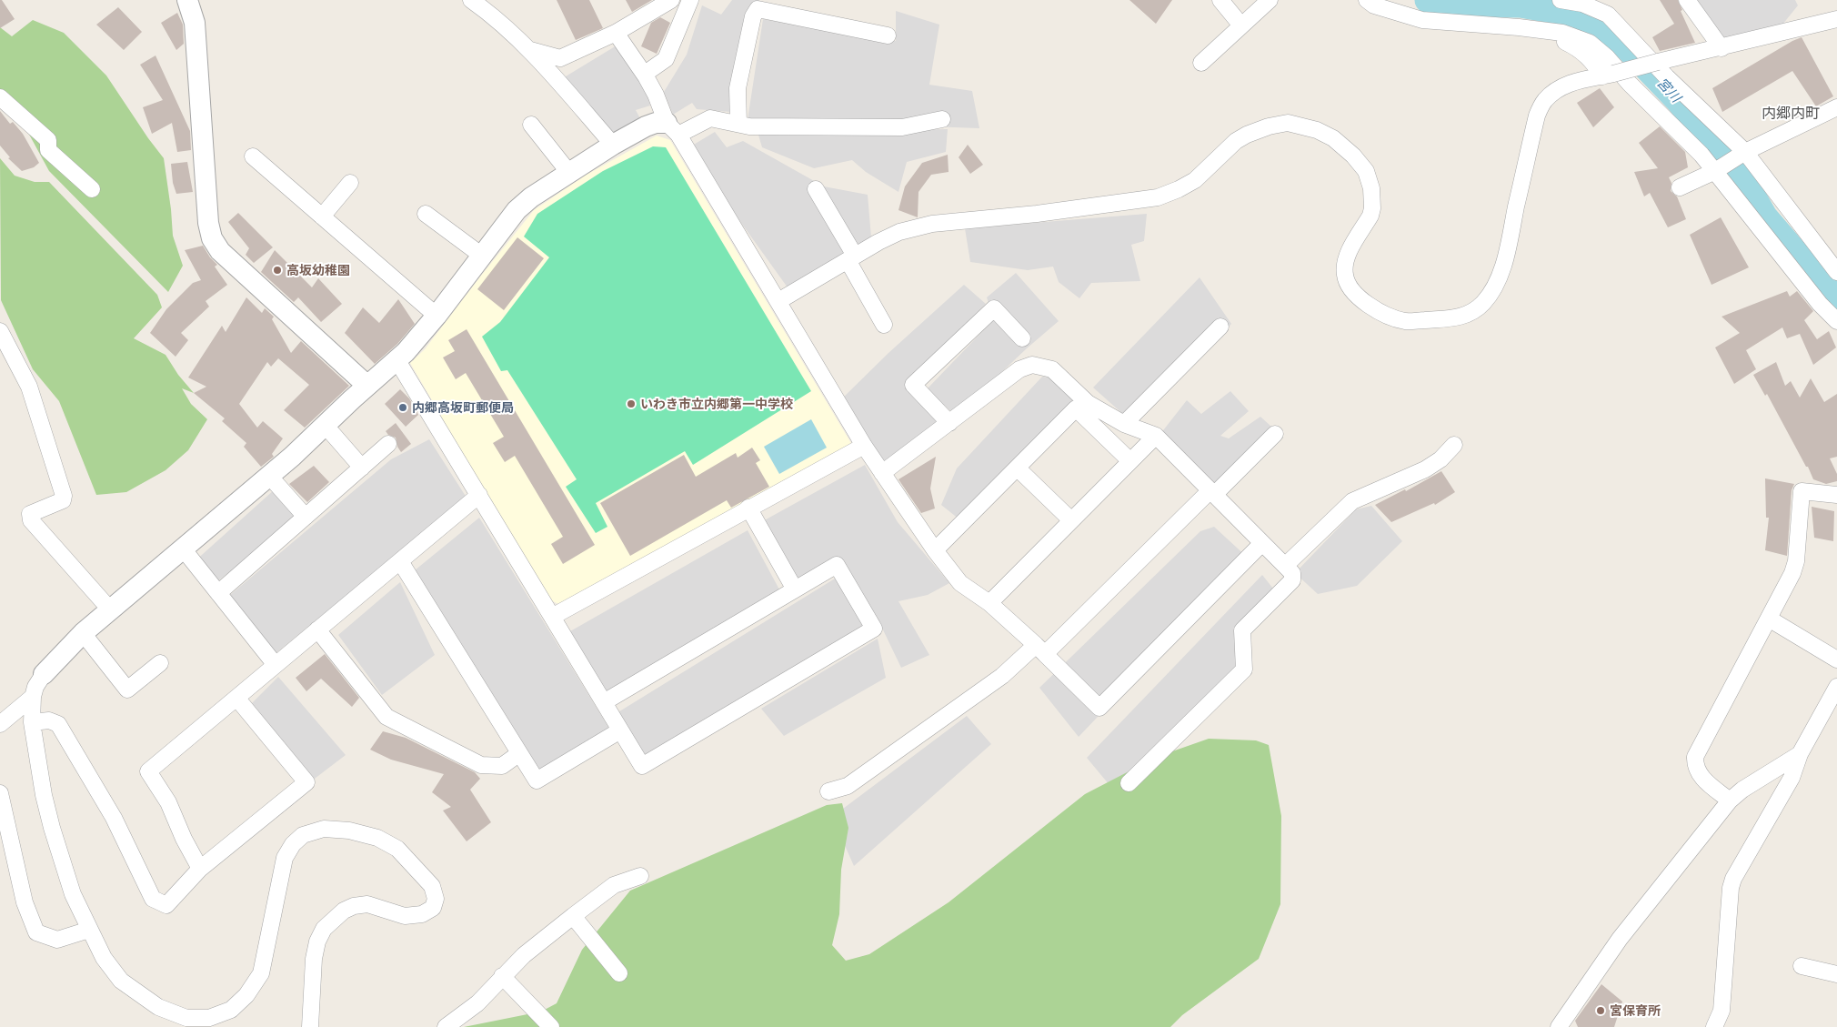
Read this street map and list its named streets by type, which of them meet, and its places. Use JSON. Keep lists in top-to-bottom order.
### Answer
{
  "districts": ["内郷内町"],
  "water": ["宮川"],
  "places": [
    "高坂幼稚園",
    "いわき市立内郷第一中学校",
    "内郷高坂町郵便局",
    "宮保育所"
  ]
}
